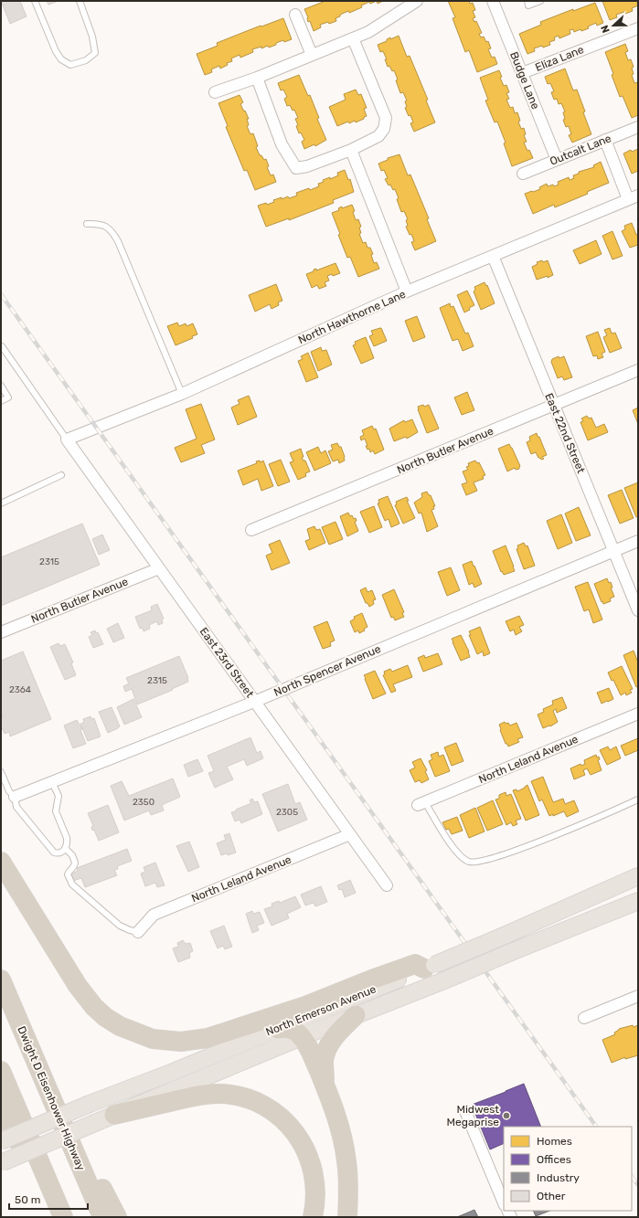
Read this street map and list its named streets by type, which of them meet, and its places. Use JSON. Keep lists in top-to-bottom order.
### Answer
{
  "streets": {
    "highway": ["Dwight D Eisenhower Highway"],
    "main road": ["North Emerson Avenue"],
    "street": [
      "Eliza Lane",
      "Budge Lane",
      "Outcalt Lane",
      "North Hawthorne Lane",
      "East 22nd Street",
      "North Butler Avenue",
      "East 23rd Street",
      "North Spencer Avenue",
      "North Leland Avenue"
    ]
  },
  "crossings": [
    ["Eliza Lane", "Budge Lane"],
    ["Budge Lane", "Outcalt Lane"],
    ["North Hawthorne Lane", "East 22nd Street"],
    ["North Hawthorne Lane", "East 23rd Street"],
    ["East 22nd Street", "North Butler Avenue"],
    ["East 22nd Street", "North Spencer Avenue"],
    ["North Butler Avenue", "East 23rd Street"],
    ["East 23rd Street", "North Spencer Avenue"],
    ["East 23rd Street", "North Leland Avenue"]
  ],
  "places": ["Midwest Megaprise"],
  "house_numbers": [
    "2315",
    "2315",
    "2364",
    "2350",
    "2305"
  ],
  "legend": [
    "Homes",
    "Offices",
    "Industry",
    "Other"
  ],
  "scale_bar": "50 m",
  "north": "left"
}
